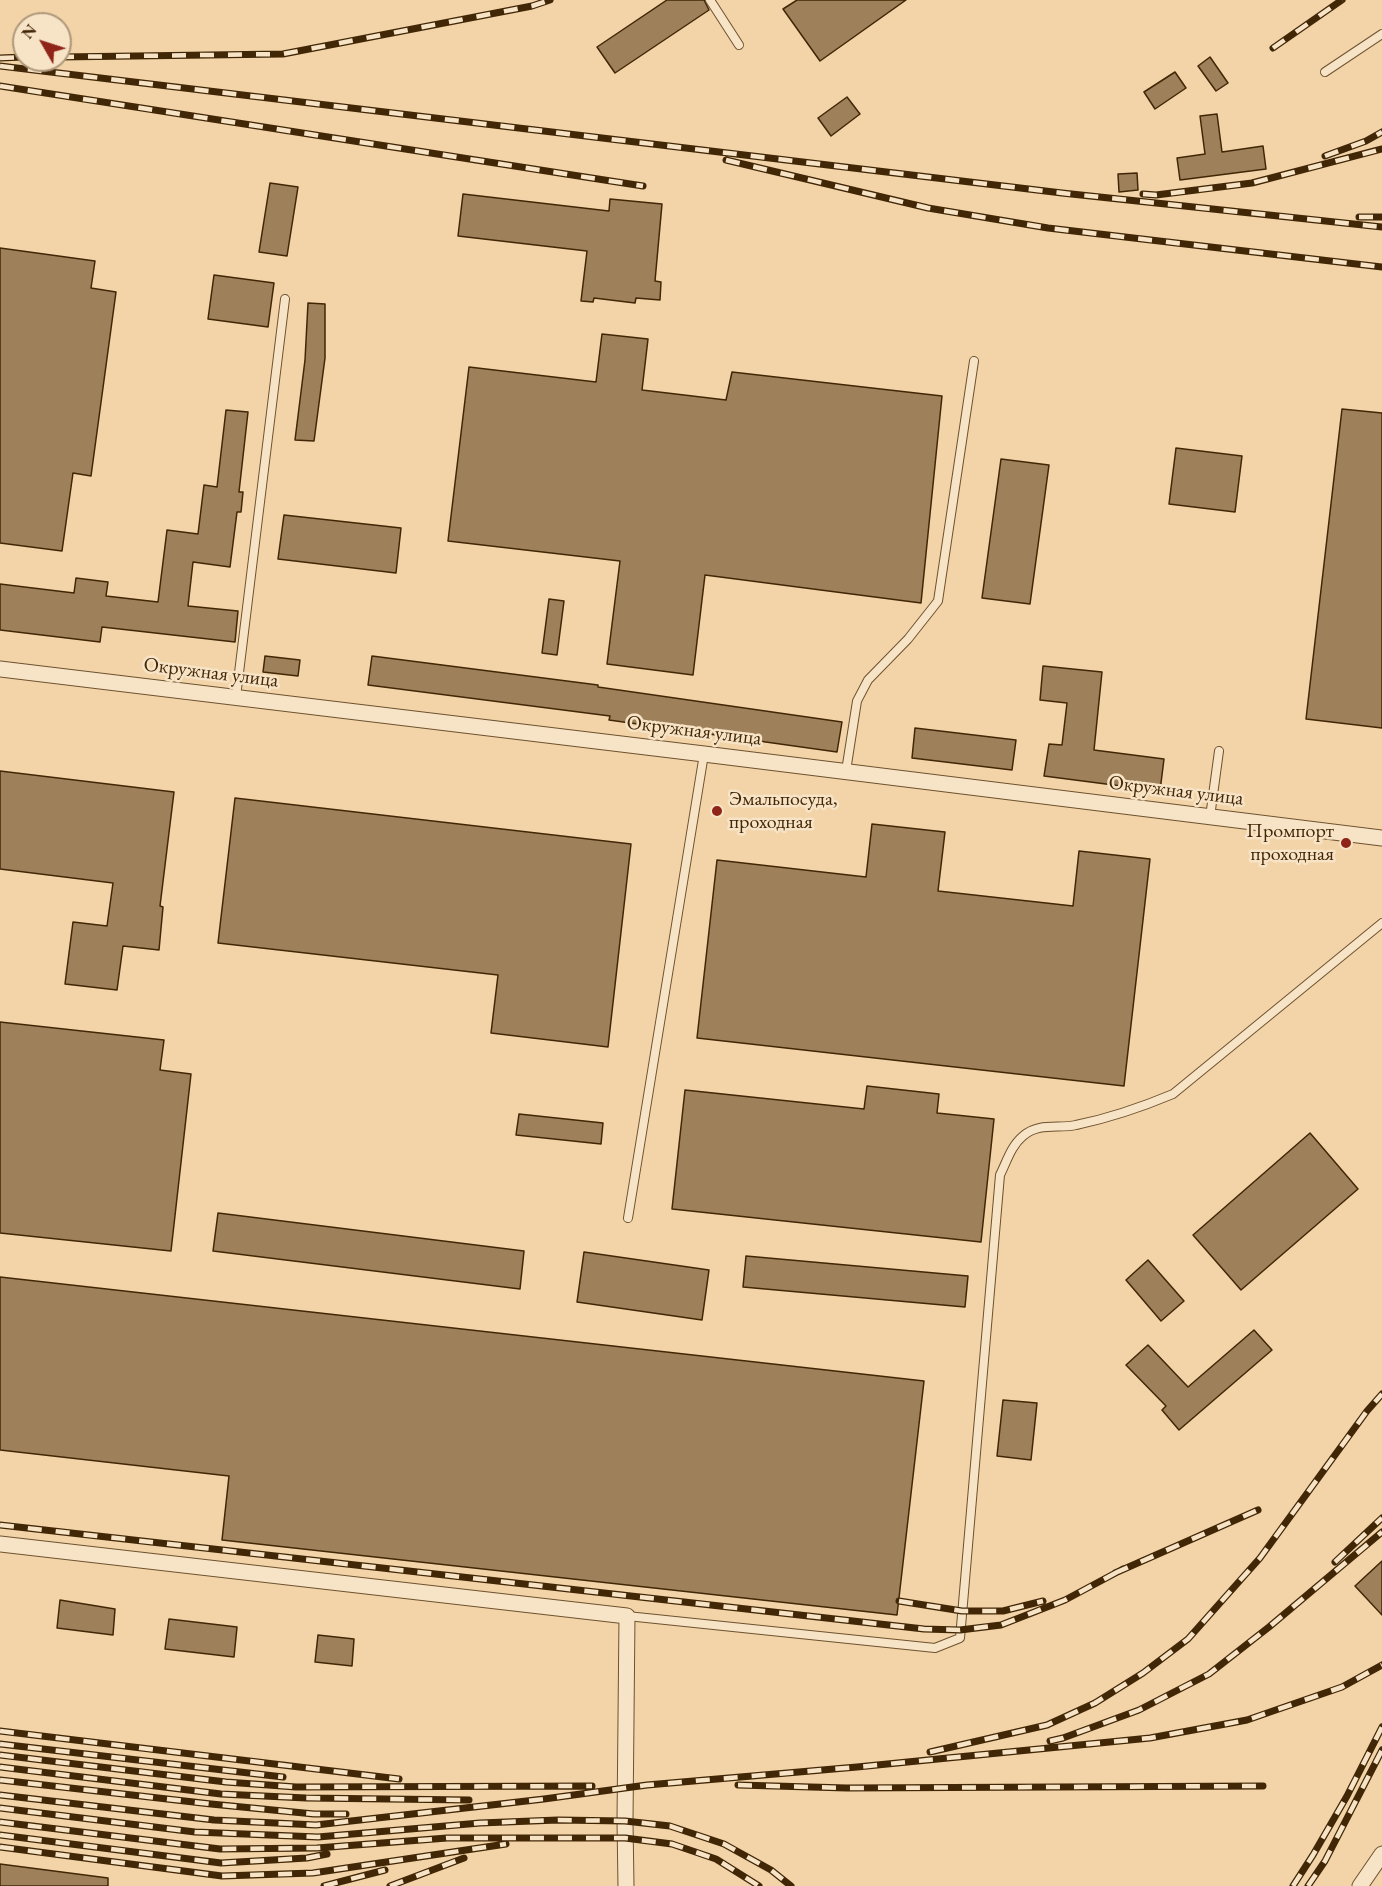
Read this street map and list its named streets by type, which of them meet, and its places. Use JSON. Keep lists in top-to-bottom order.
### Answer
{
  "streets": {
    "street": ["Окружная улица"]
  },
  "places": ["Эмальпосуда, проходная", "Промпорт проходная"],
  "north": "top left"
}
